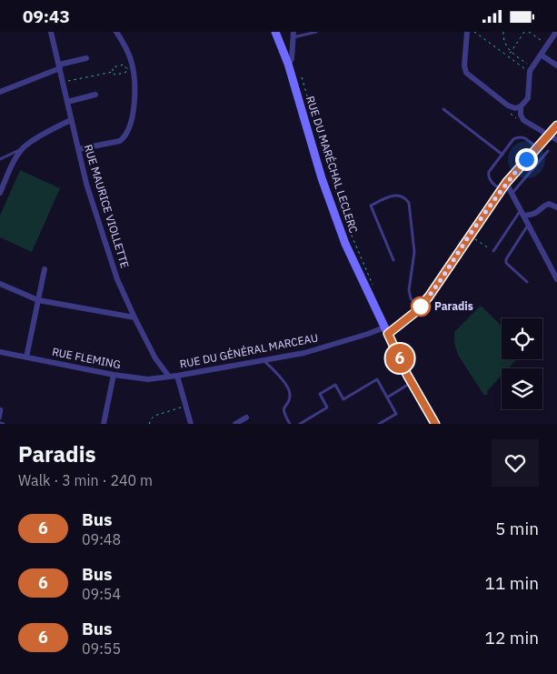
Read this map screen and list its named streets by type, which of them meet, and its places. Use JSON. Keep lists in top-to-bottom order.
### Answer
{
  "streets": {
    "main road": ["RUE DU MARÉCHAL LECLERC"],
    "street": ["RUE MAURICE VIOLLETTE", "RUE DU GÉNÉRAL MARCEAU", "RUE FLEMING"]
  },
  "crossings": [
    ["RUE DU MARÉCHAL LECLERC", "RUE DU GÉNÉRAL MARCEAU"],
    ["RUE MAURICE VIOLLETTE", "RUE DU GÉNÉRAL MARCEAU"],
    ["RUE MAURICE VIOLLETTE", "RUE FLEMING"],
    ["RUE DU GÉNÉRAL MARCEAU", "RUE FLEMING"]
  ],
  "places": ["Paradis"],
  "lines": ["bus line 6"],
  "page": {
    "status": "09:43",
    "on_map": "6",
    "heading": ["Paradis", "Walk · 3 min · 240 m"],
    "list": [
      {
        "mark": "6",
        "name": "Bus",
        "note": "09:48",
        "value": "5 min"
      },
      {
        "mark": "6",
        "name": "Bus",
        "note": "09:54",
        "value": "11 min"
      },
      {
        "mark": "6",
        "name": "Bus",
        "note": "09:55",
        "value": "12 min"
      }
    ]
  }
}
